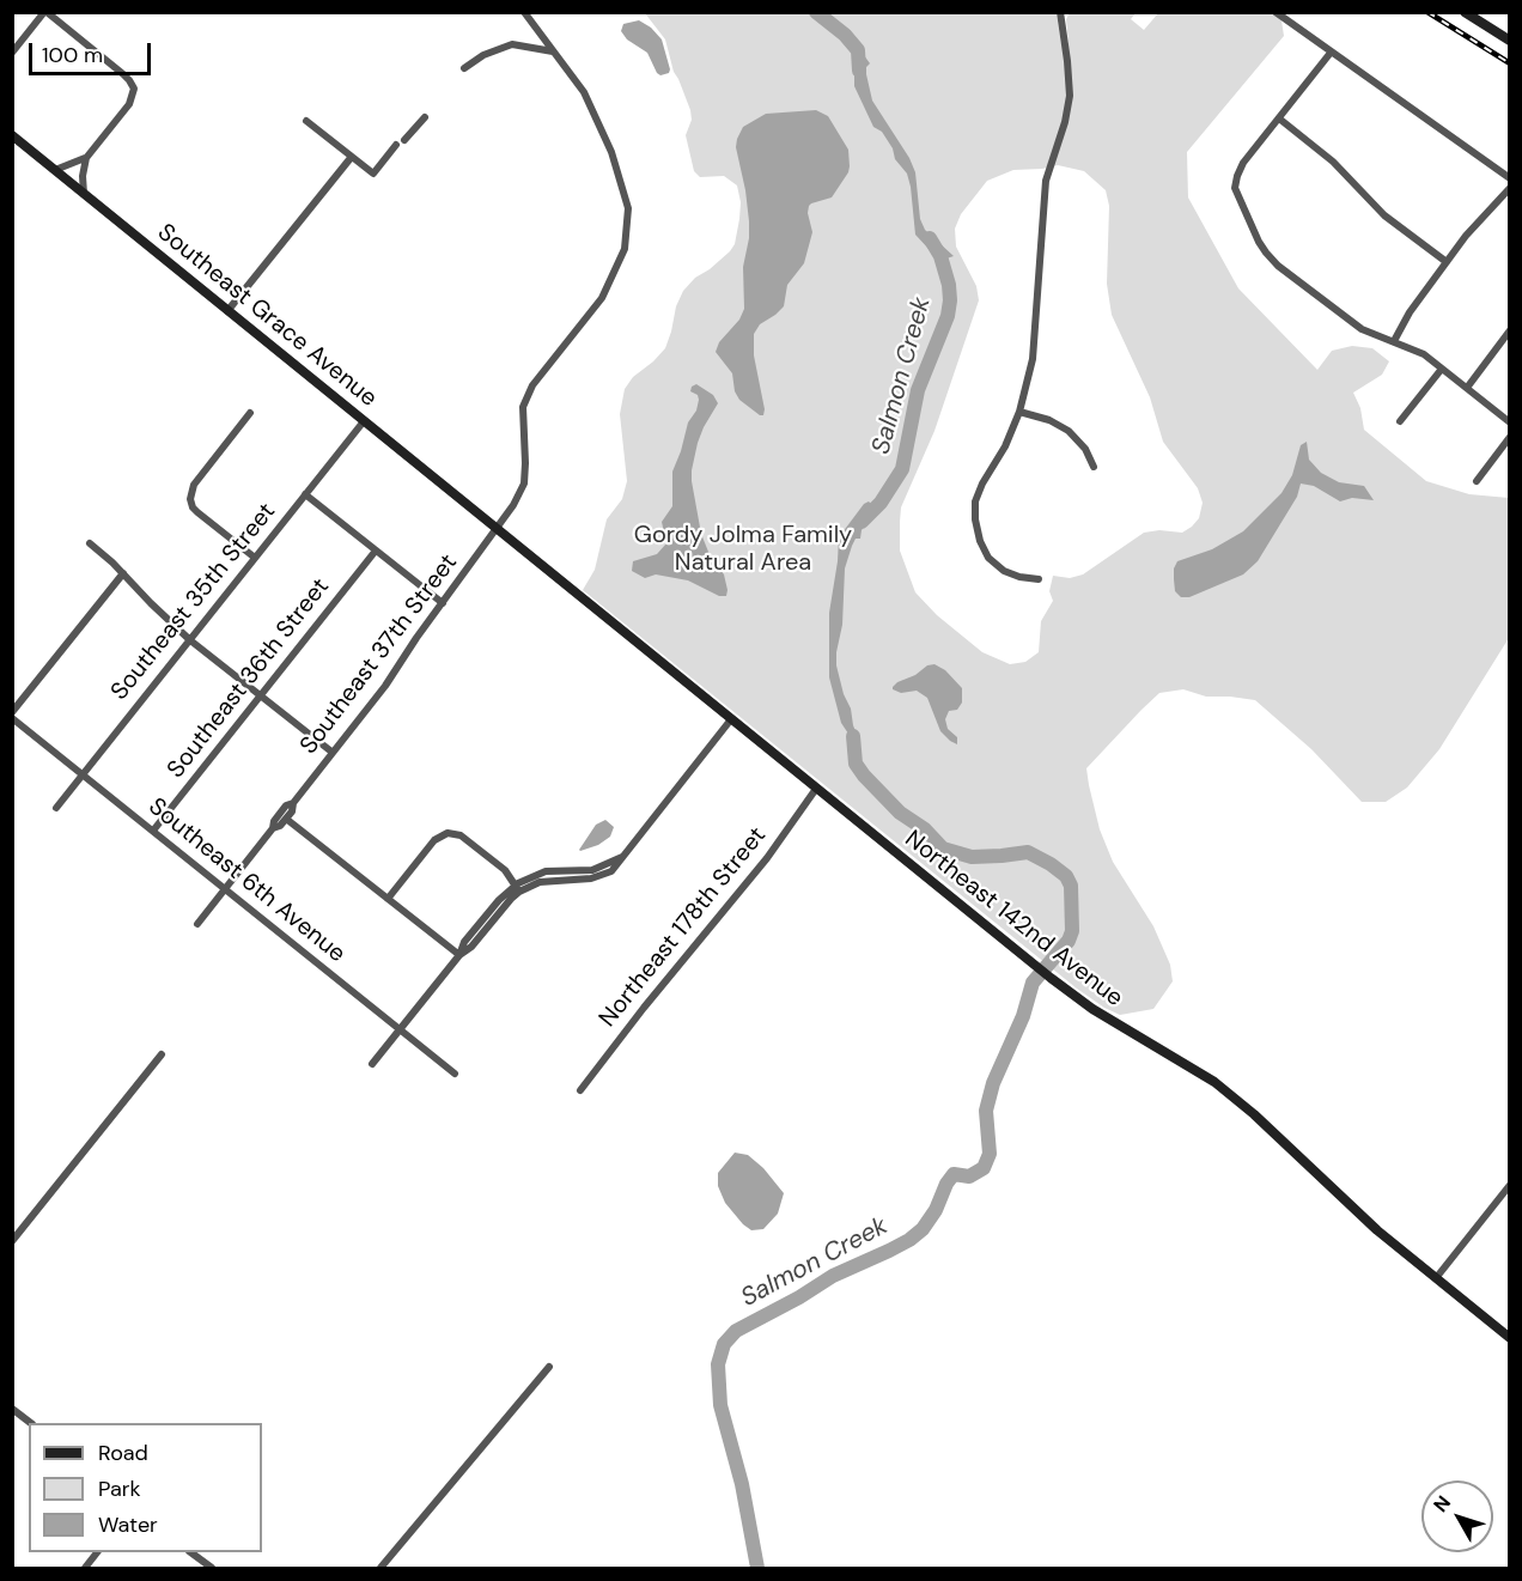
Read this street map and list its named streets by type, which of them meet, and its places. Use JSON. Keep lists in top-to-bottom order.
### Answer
{
  "streets": {
    "street": [
      "Southeast Grace Avenue",
      "Southeast 35th Street",
      "Southeast 37th Street",
      "Southeast 36th Street",
      "Southeast 6th Avenue",
      "Northeast 142nd Avenue",
      "Northeast 178th Street"
    ]
  },
  "crossings": [
    ["Southeast Grace Avenue", "Southeast 35th Street"],
    ["Southeast Grace Avenue", "Southeast 37th Street"],
    ["Southeast Grace Avenue", "Northeast 142nd Avenue"],
    ["Southeast 35th Street", "Southeast 6th Avenue"],
    ["Southeast 37th Street", "Southeast 6th Avenue"],
    ["Southeast 37th Street", "Northeast 142nd Avenue"],
    ["Southeast 36th Street", "Southeast 6th Avenue"],
    ["Northeast 142nd Avenue", "Northeast 178th Street"]
  ],
  "water": ["Salmon Creek"],
  "parks": ["Gordy Jolma Family Natural Area"],
  "legend": ["Road", "Park", "Water"],
  "scale_bar": "100 m",
  "north": "top left"
}
